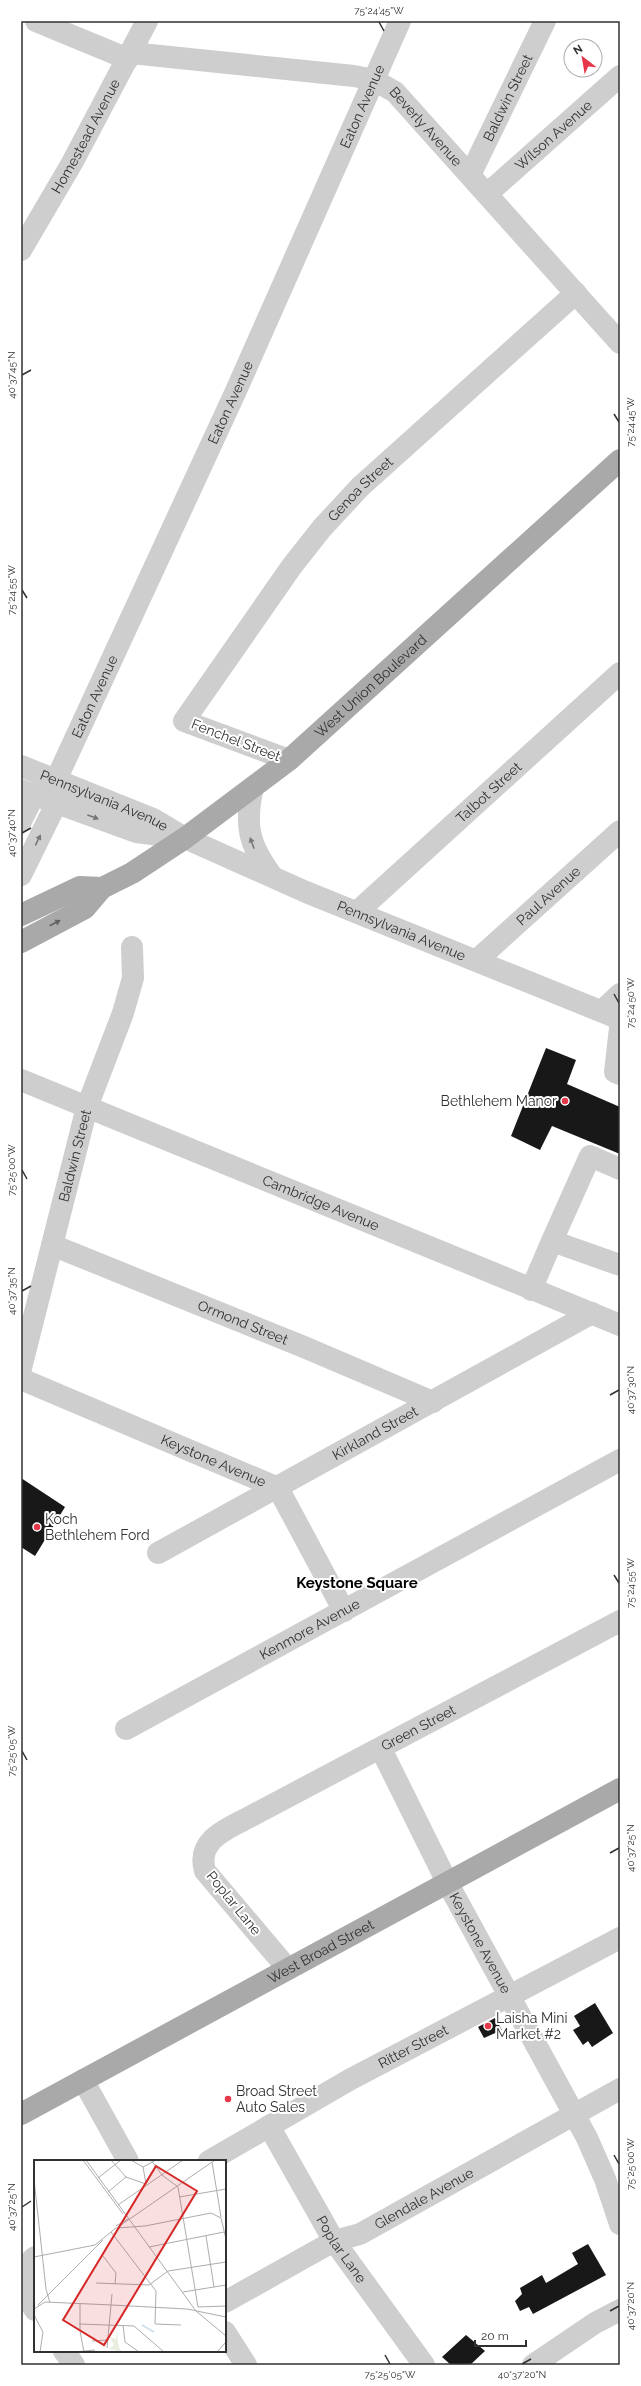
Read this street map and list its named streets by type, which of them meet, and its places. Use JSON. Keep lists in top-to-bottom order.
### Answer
{
  "streets": {
    "main road": ["West Union Boulevard", "West Broad Street"],
    "street": [
      "Baldwin Street",
      "Eaton Avenue",
      "Beverly Avenue",
      "Wilson Avenue",
      "Homestead Avenue",
      "Genoa Street",
      "Fenchel Street",
      "Talbot Street",
      "Pennsylvania Avenue",
      "Paul Avenue",
      "Cambridge Avenue",
      "Ormond Street",
      "Kirkland Street",
      "Keystone Avenue",
      "Kenmore Avenue",
      "Green Street",
      "Poplar Lane",
      "Ritter Street",
      "Glendale Avenue"
    ]
  },
  "crossings": [
    ["Baldwin Street", "Beverly Avenue"],
    ["Baldwin Street", "Cambridge Avenue"],
    ["Baldwin Street", "Ormond Street"],
    ["Eaton Avenue", "Beverly Avenue"],
    ["Eaton Avenue", "Pennsylvania Avenue"],
    ["Beverly Avenue", "Wilson Avenue"],
    ["Beverly Avenue", "Homestead Avenue"],
    ["Beverly Avenue", "Genoa Street"],
    ["Genoa Street", "Fenchel Street"],
    ["West Union Boulevard", "Fenchel Street"],
    ["West Union Boulevard", "Pennsylvania Avenue"],
    ["Talbot Street", "Pennsylvania Avenue"],
    ["Pennsylvania Avenue", "Paul Avenue"],
    ["Cambridge Avenue", "Kirkland Street"],
    ["Ormond Street", "Kirkland Street"],
    ["Kirkland Street", "Keystone Avenue"],
    ["Keystone Avenue", "Kenmore Avenue"],
    ["Keystone Avenue", "Green Street"],
    ["Keystone Avenue", "West Broad Street"],
    ["Keystone Avenue", "Ritter Street"],
    ["Keystone Avenue", "Glendale Avenue"],
    ["Green Street", "Poplar Lane"],
    ["Poplar Lane", "West Broad Street"],
    ["Poplar Lane", "Ritter Street"],
    ["Poplar Lane", "Glendale Avenue"]
  ],
  "districts": ["Keystone Square"],
  "places": [
    "Bethlehem Manor",
    "Koch Bethlehem Ford",
    "Laisha Mini Market #2",
    "Broad Street Auto Sales"
  ],
  "scale_bar": "20 m",
  "north": "top left",
  "coordinates": [
    "75°24'45\"W",
    "40°37'45\"N",
    "75°24'55\"W",
    "40°37'40\"N",
    "75°24'50\"W",
    "75°25'00\"W",
    "40°37'35\"N",
    "40°37'30\"N",
    "75°25'05\"W",
    "40°37'25\"N",
    "40°37'20\"N"
  ]
}
